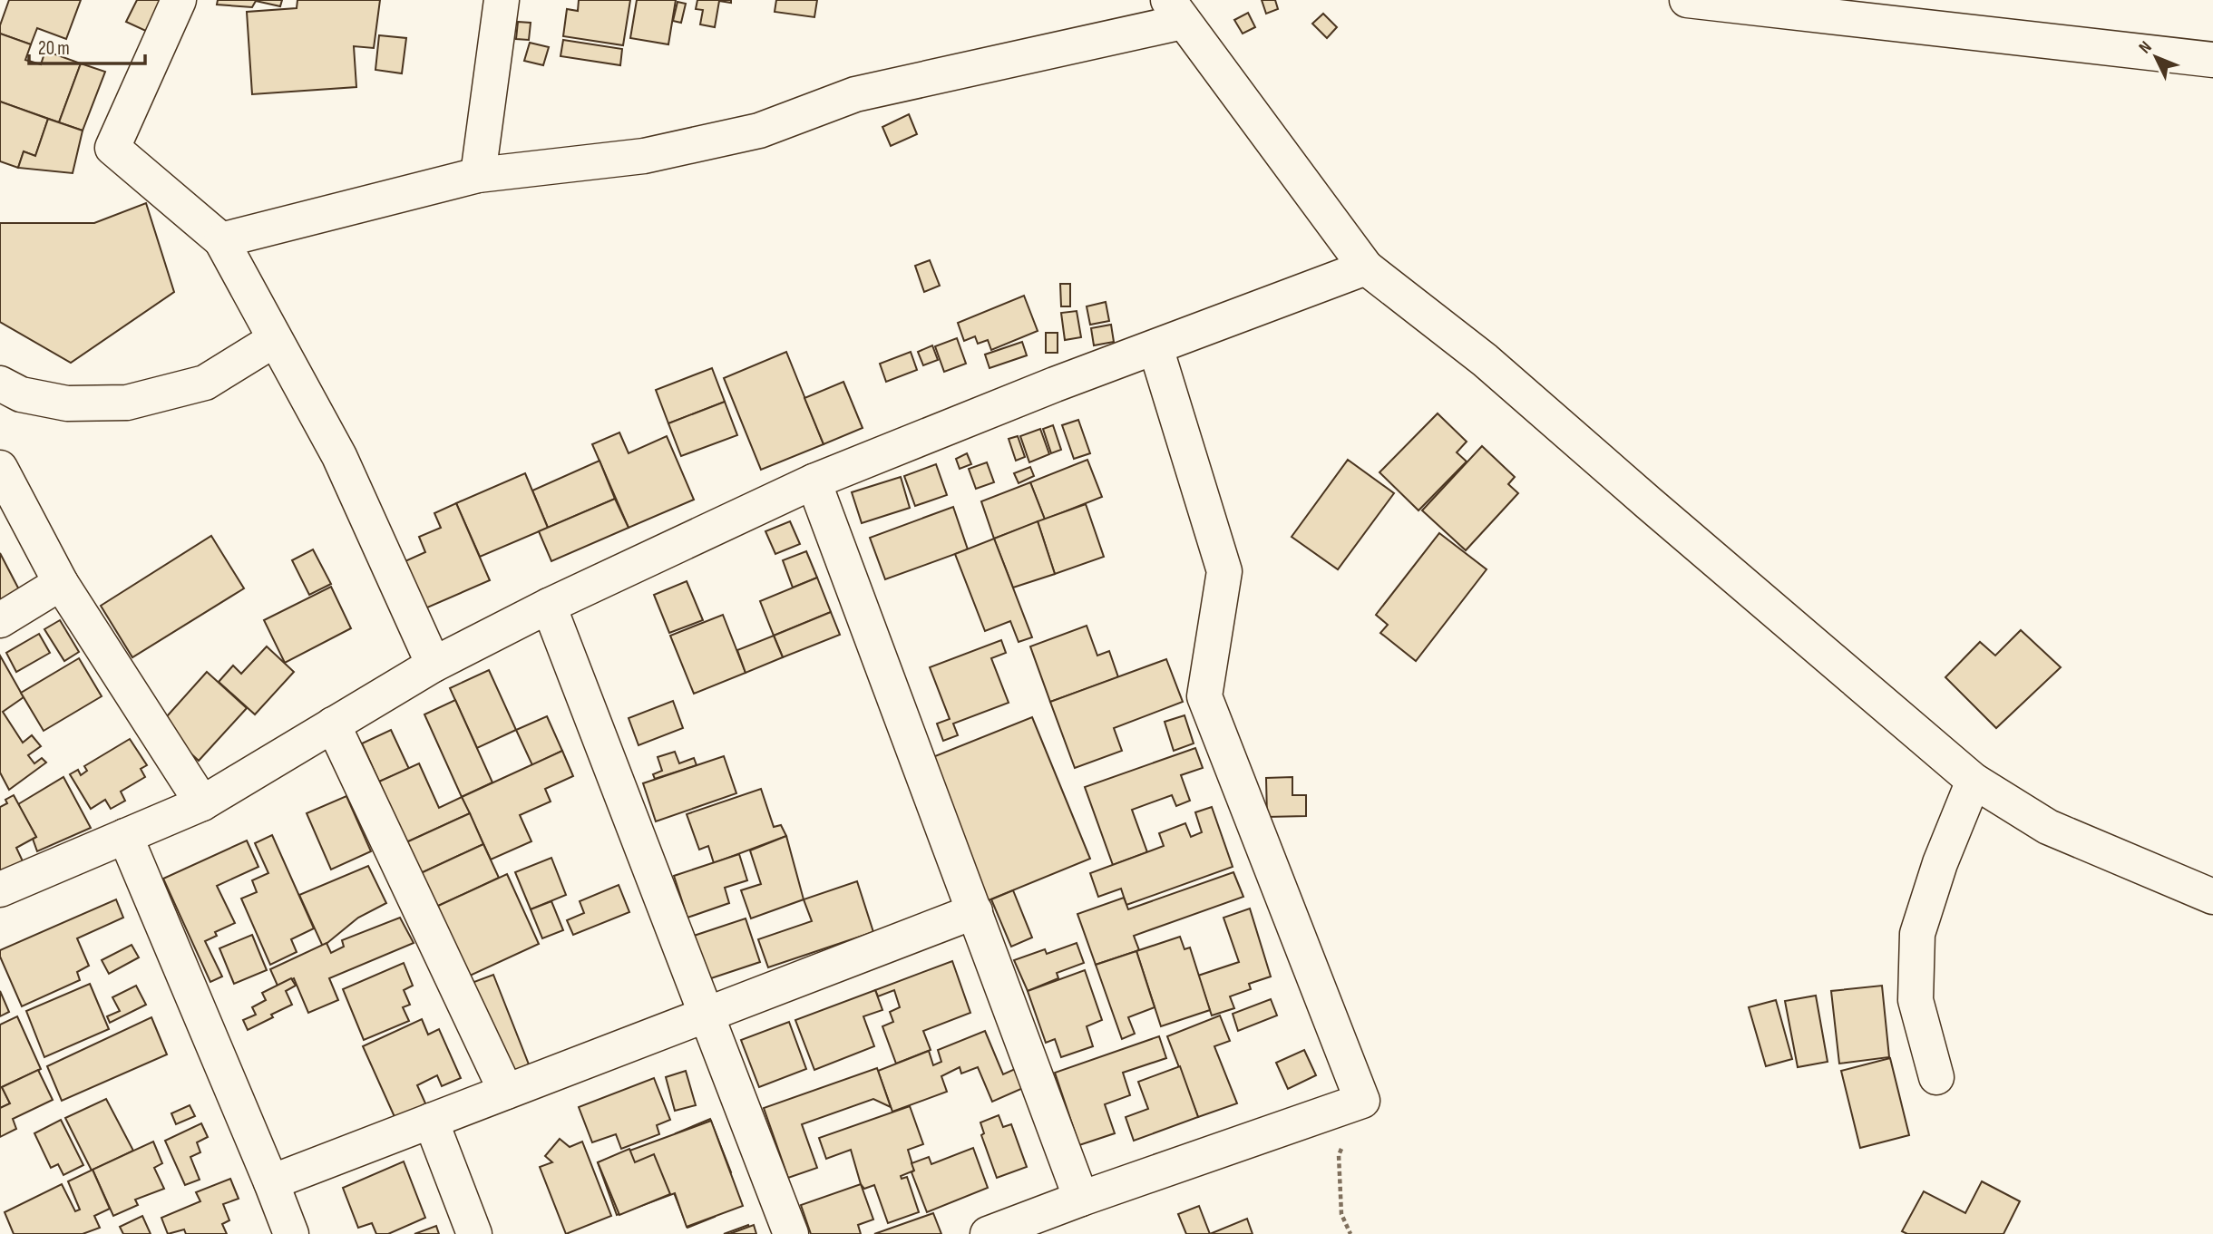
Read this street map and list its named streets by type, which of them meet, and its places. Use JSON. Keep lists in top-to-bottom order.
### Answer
{
  "scale_bar": "20 m",
  "north": "top left"
}
